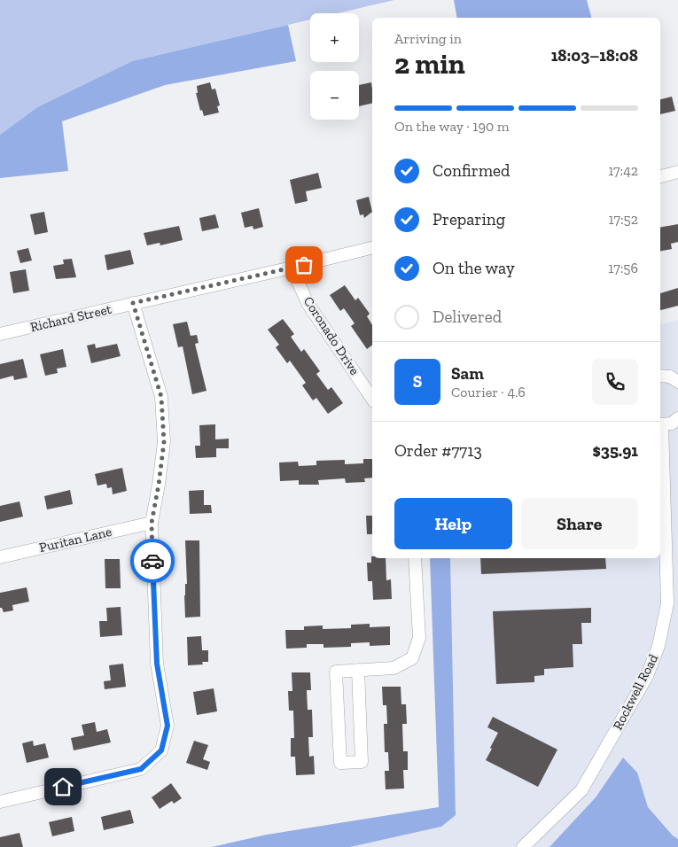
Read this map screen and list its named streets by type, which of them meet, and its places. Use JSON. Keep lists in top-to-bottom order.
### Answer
{
  "streets": {
    "street": [
      "Richard Street",
      "Coronado Drive",
      "Puritan Lane",
      "Rockwell Road"
    ]
  },
  "crossings": [
    ["Richard Street", "Coronado Drive"]
  ],
  "page": {
    "map_buttons": ["+", "−"],
    "heading": ["2 min", "Arriving in", "18:03–18:08"],
    "panel": [
      "Sam",
      "Courier · 4.6",
      "Order #7713",
      "$35.91"
    ],
    "bar": "On the way · 190 m",
    "list": [
      ["Confirmed", "17:42"],
      ["Preparing", "17:52"],
      ["On the way", "17:56"],
      "Delivered"
    ],
    "round": "S",
    "buttons": ["Help", "Share"]
  }
}
